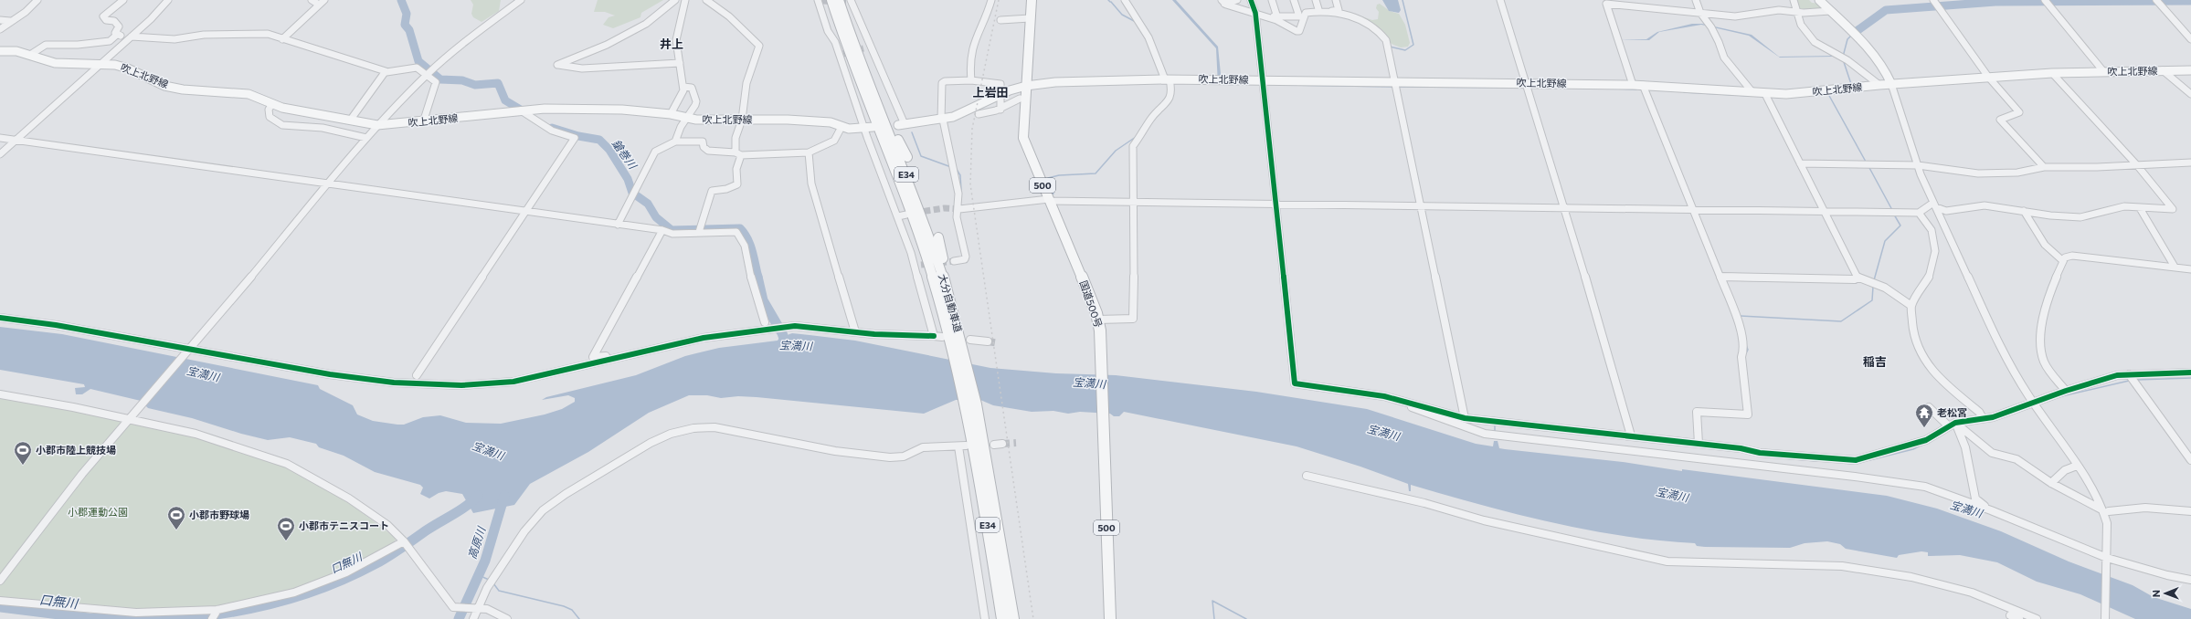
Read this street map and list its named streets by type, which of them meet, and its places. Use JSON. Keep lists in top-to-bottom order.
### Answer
{
  "streets": {
    "highway": [
      "E34",
      "500",
      "大分自動車道",
      "国道500号"
    ],
    "main road": ["吹上北野線"]
  },
  "crossings": [
    ["吹上北野線", "国道500号"]
  ],
  "districts": ["井上", "上岩田", "稲吉"],
  "water": [
    "鎗巻川",
    "宝満川",
    "高原川",
    "口無川"
  ],
  "parks": ["小郡運動公園"],
  "places": {
    "temple": ["老松宮"],
    "sports": ["小郡市陸上競技場", "小郡市野球場", "小郡市テニスコート"]
  },
  "north": "left"
}
